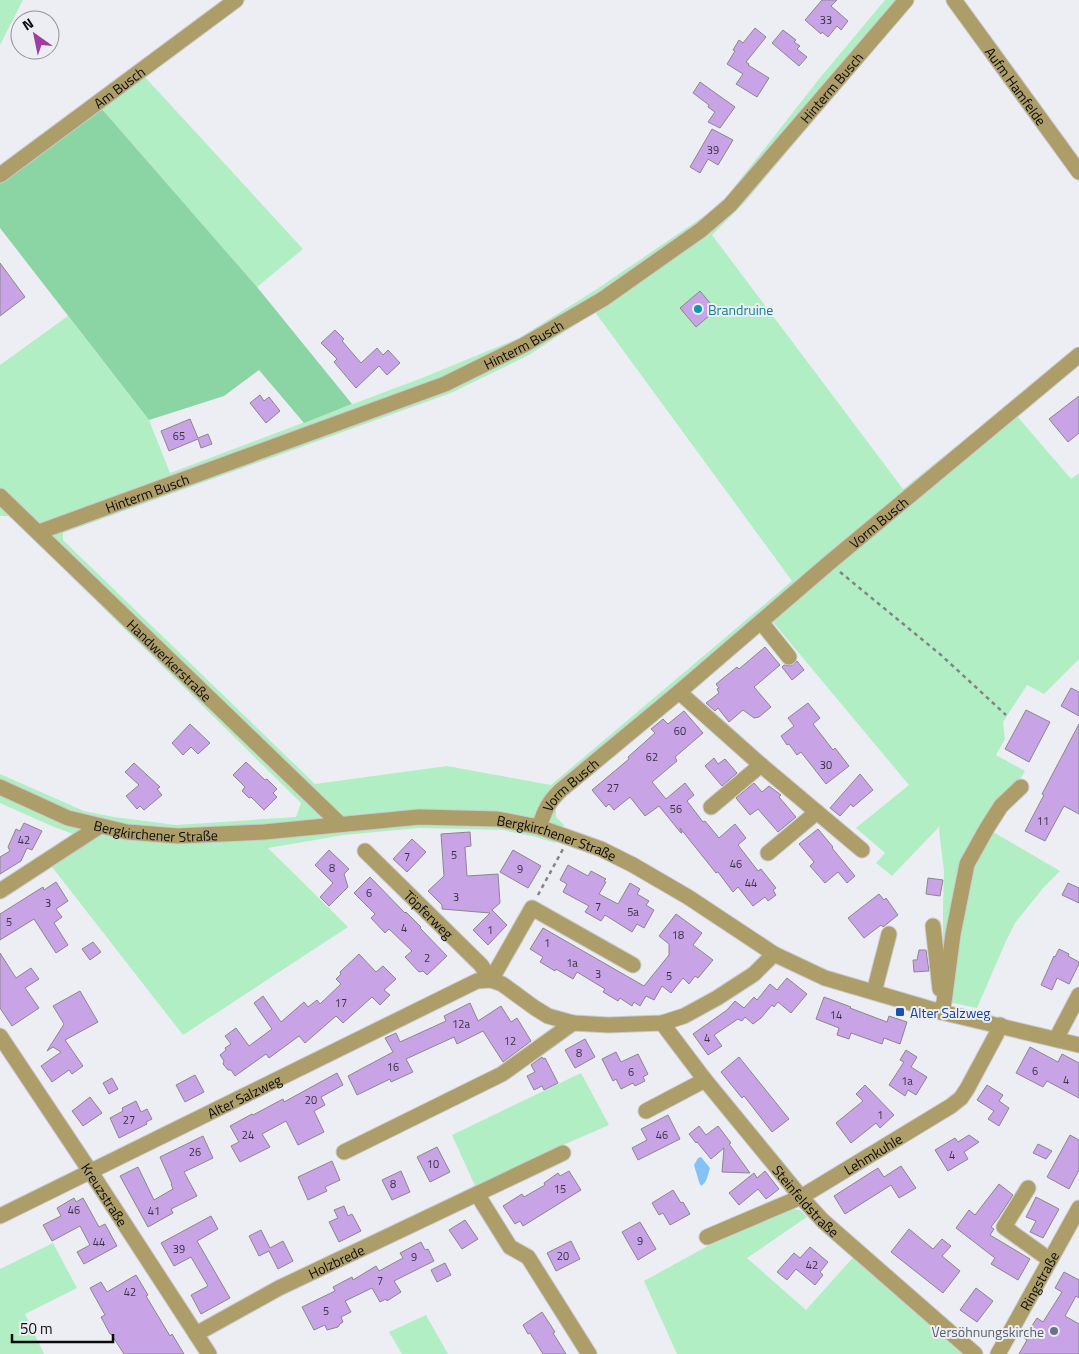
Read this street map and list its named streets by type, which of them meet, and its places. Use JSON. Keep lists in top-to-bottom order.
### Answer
{
  "streets": {
    "street": [
      "Aufm Hamfelde",
      "Am Busch",
      "Hinterm Busch",
      "Vorm Busch",
      "Handwerkerstraße",
      "Bergkirchener Straße",
      "Töpferweg",
      "Alter Salzweg",
      "Lehmkuhle",
      "Kreuzstraße",
      "Steinfeldstraße",
      "Holzbrede",
      "Ringstraße"
    ]
  },
  "crossings": [
    ["Hinterm Busch", "Handwerkerstraße"],
    ["Vorm Busch", "Bergkirchener Straße"],
    ["Handwerkerstraße", "Bergkirchener Straße"],
    ["Bergkirchener Straße", "Lehmkuhle"],
    ["Töpferweg", "Alter Salzweg"],
    ["Alter Salzweg", "Kreuzstraße"],
    ["Lehmkuhle", "Steinfeldstraße"],
    ["Kreuzstraße", "Holzbrede"]
  ],
  "places": {
    "other": ["Brandruine", "Versöhnungskirche"],
    "transit": ["Alter Salzweg"]
  },
  "house_numbers": [
    "33",
    "39",
    "65",
    "60",
    "62",
    "30",
    "27",
    "56",
    "11",
    "42",
    "5",
    "7",
    "46",
    "8",
    "9",
    "44",
    "6",
    "3",
    "3",
    "7",
    "5a",
    "5",
    "4",
    "1",
    "18",
    "1",
    "2",
    "1a",
    "3",
    "5",
    "17",
    "14",
    "12a",
    "4",
    "12",
    "8",
    "16",
    "6",
    "6",
    "4",
    "1a",
    "20",
    "1",
    "27",
    "24",
    "46",
    "26",
    "4",
    "10",
    "8",
    "15",
    "46",
    "41",
    "9",
    "44",
    "39",
    "20",
    "9",
    "42",
    "7",
    "42",
    "5"
  ],
  "scale_bar": "50 m",
  "north": "top left"
}
